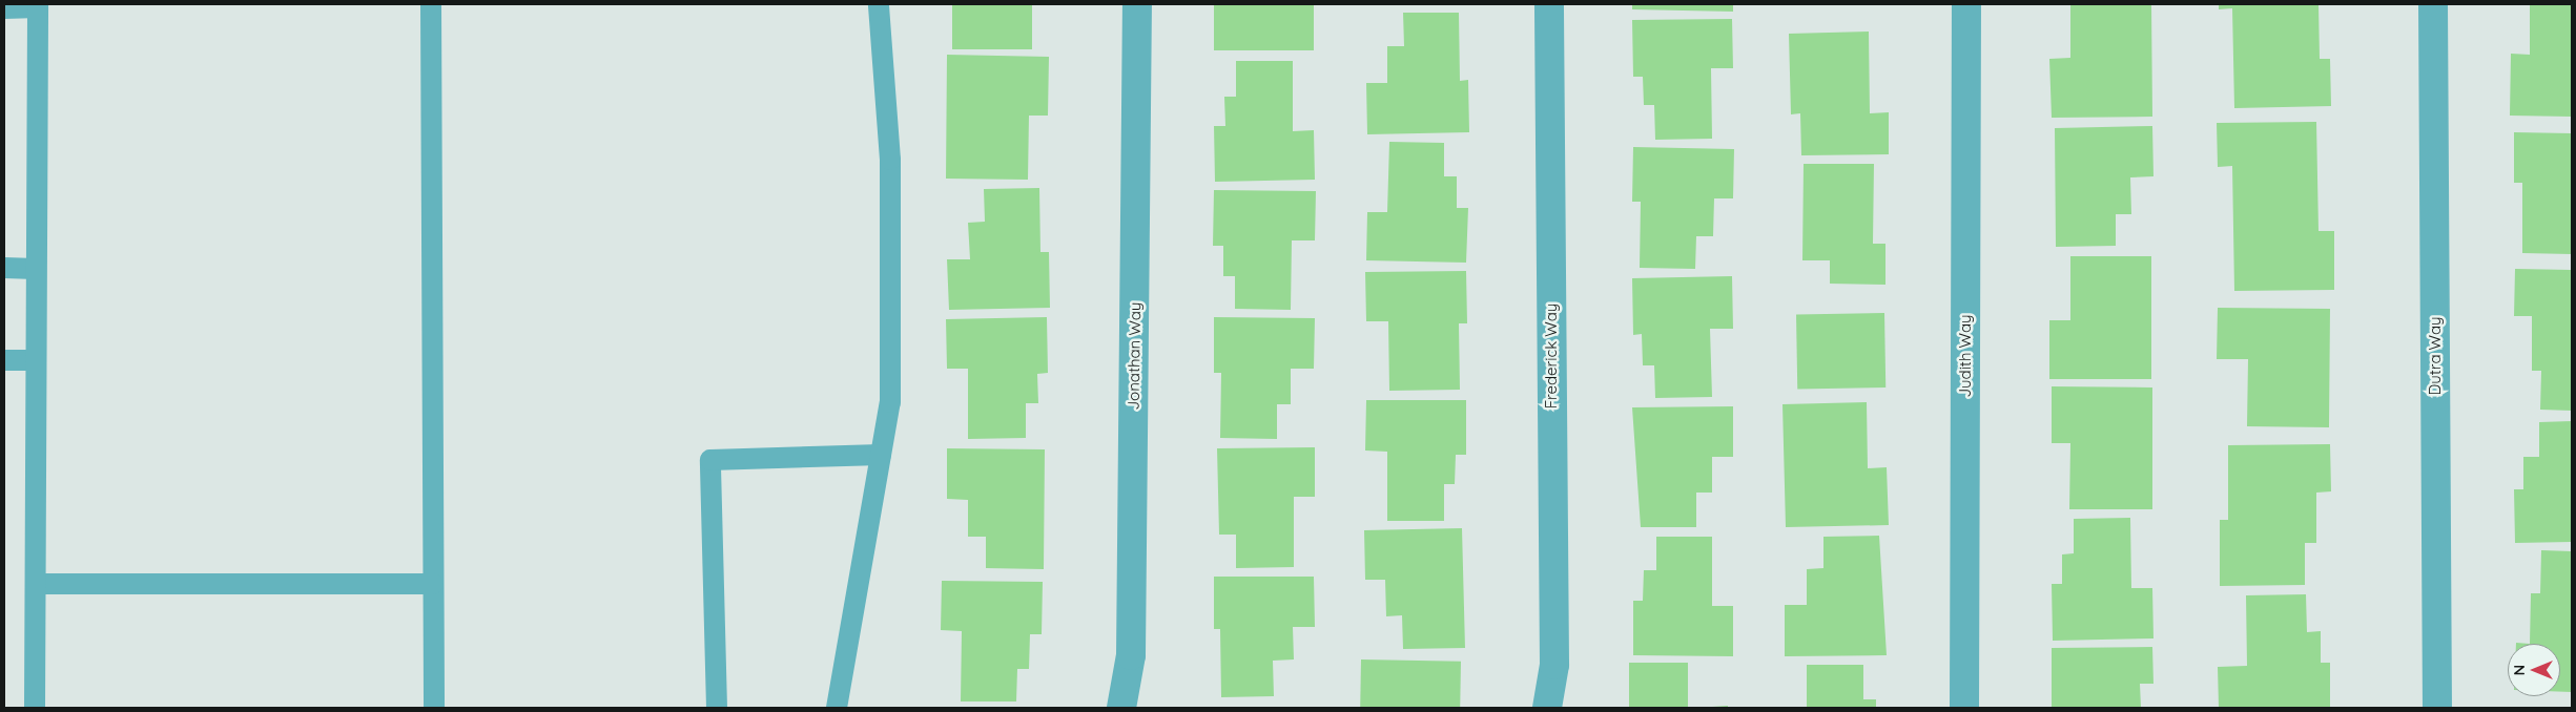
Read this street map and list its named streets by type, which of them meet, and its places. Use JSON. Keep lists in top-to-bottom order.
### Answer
{
  "streets": {
    "street": [
      "Jonathan Way",
      "Frederick Way",
      "Judith Way",
      "Dutra Way"
    ]
  },
  "north": "left"
}
